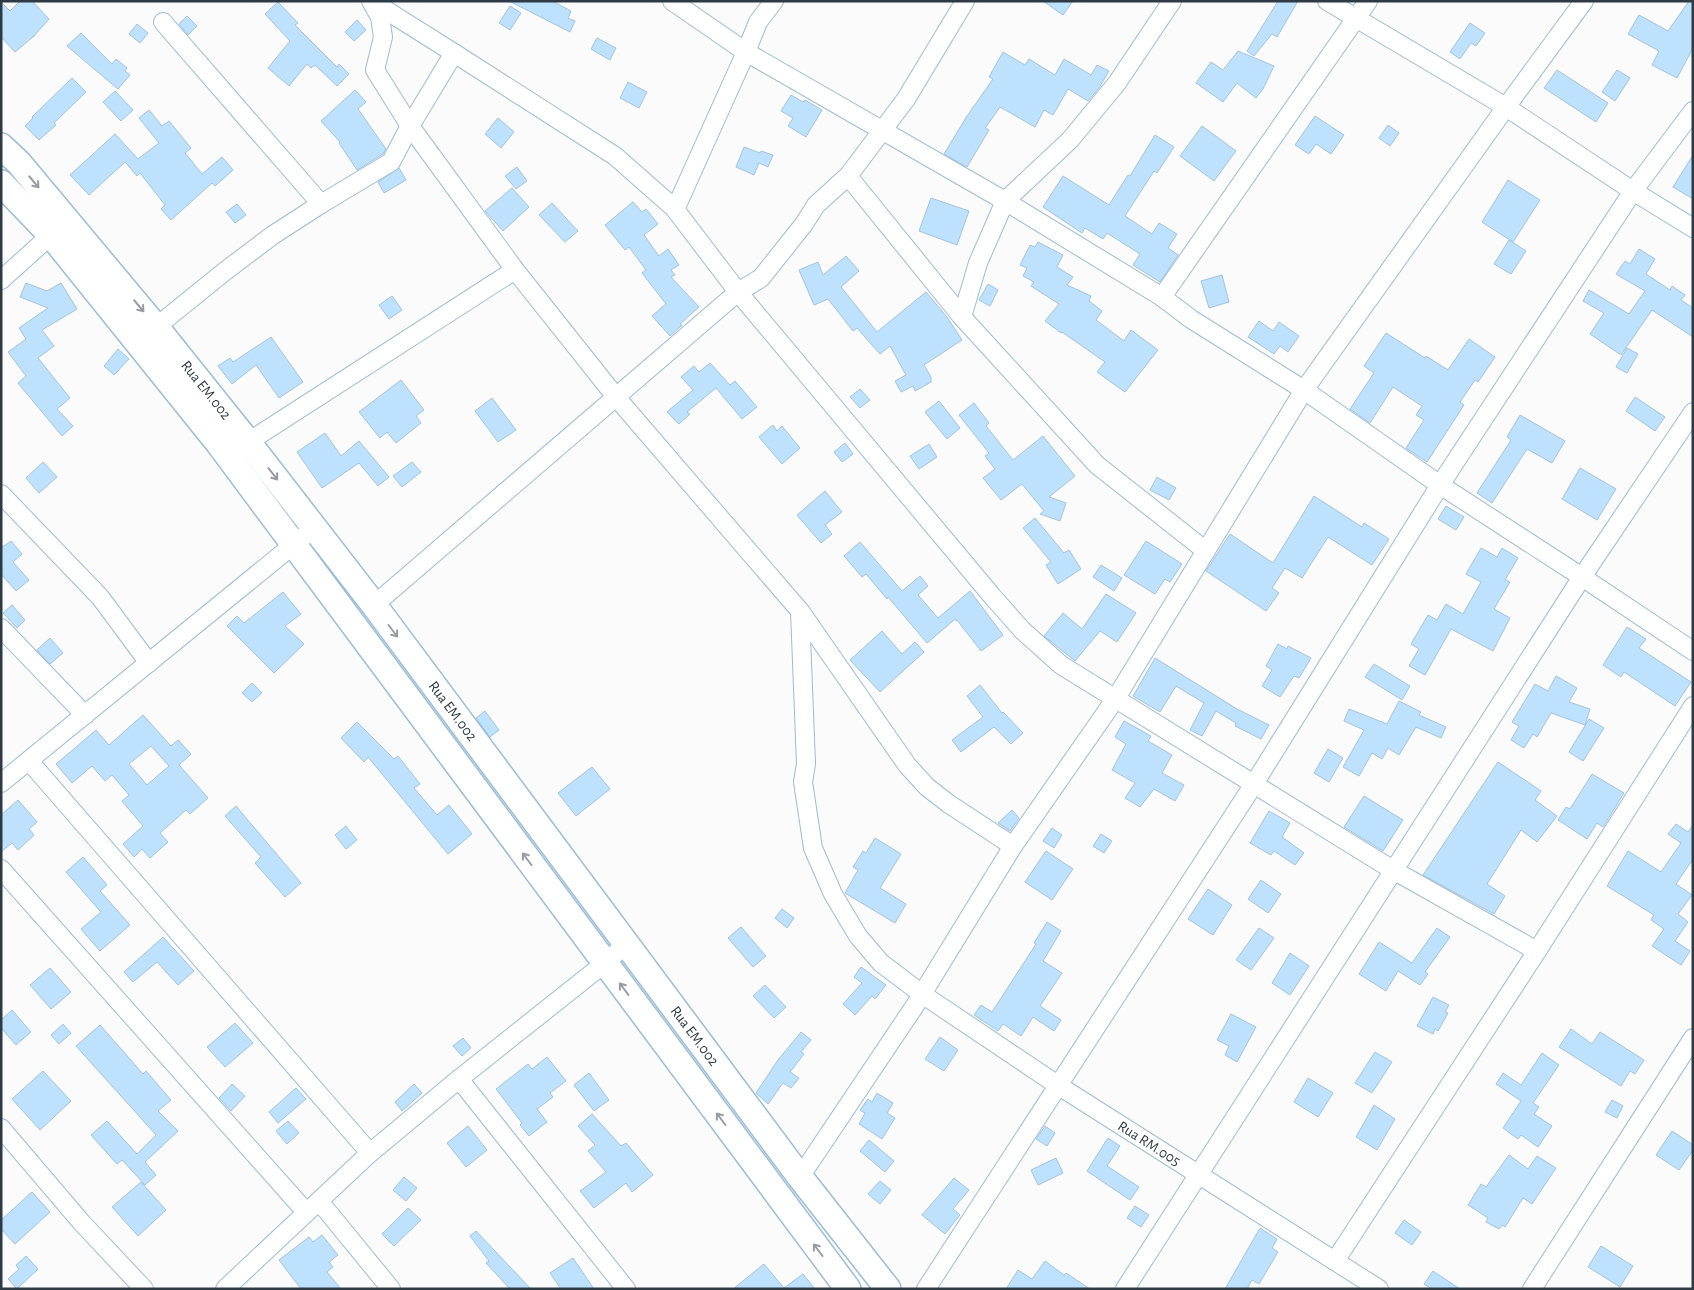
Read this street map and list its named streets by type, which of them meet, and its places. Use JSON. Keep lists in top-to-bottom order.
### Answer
{
  "streets": {
    "street": ["Rua EM.002", "Rua RM.005"]
  }
}
